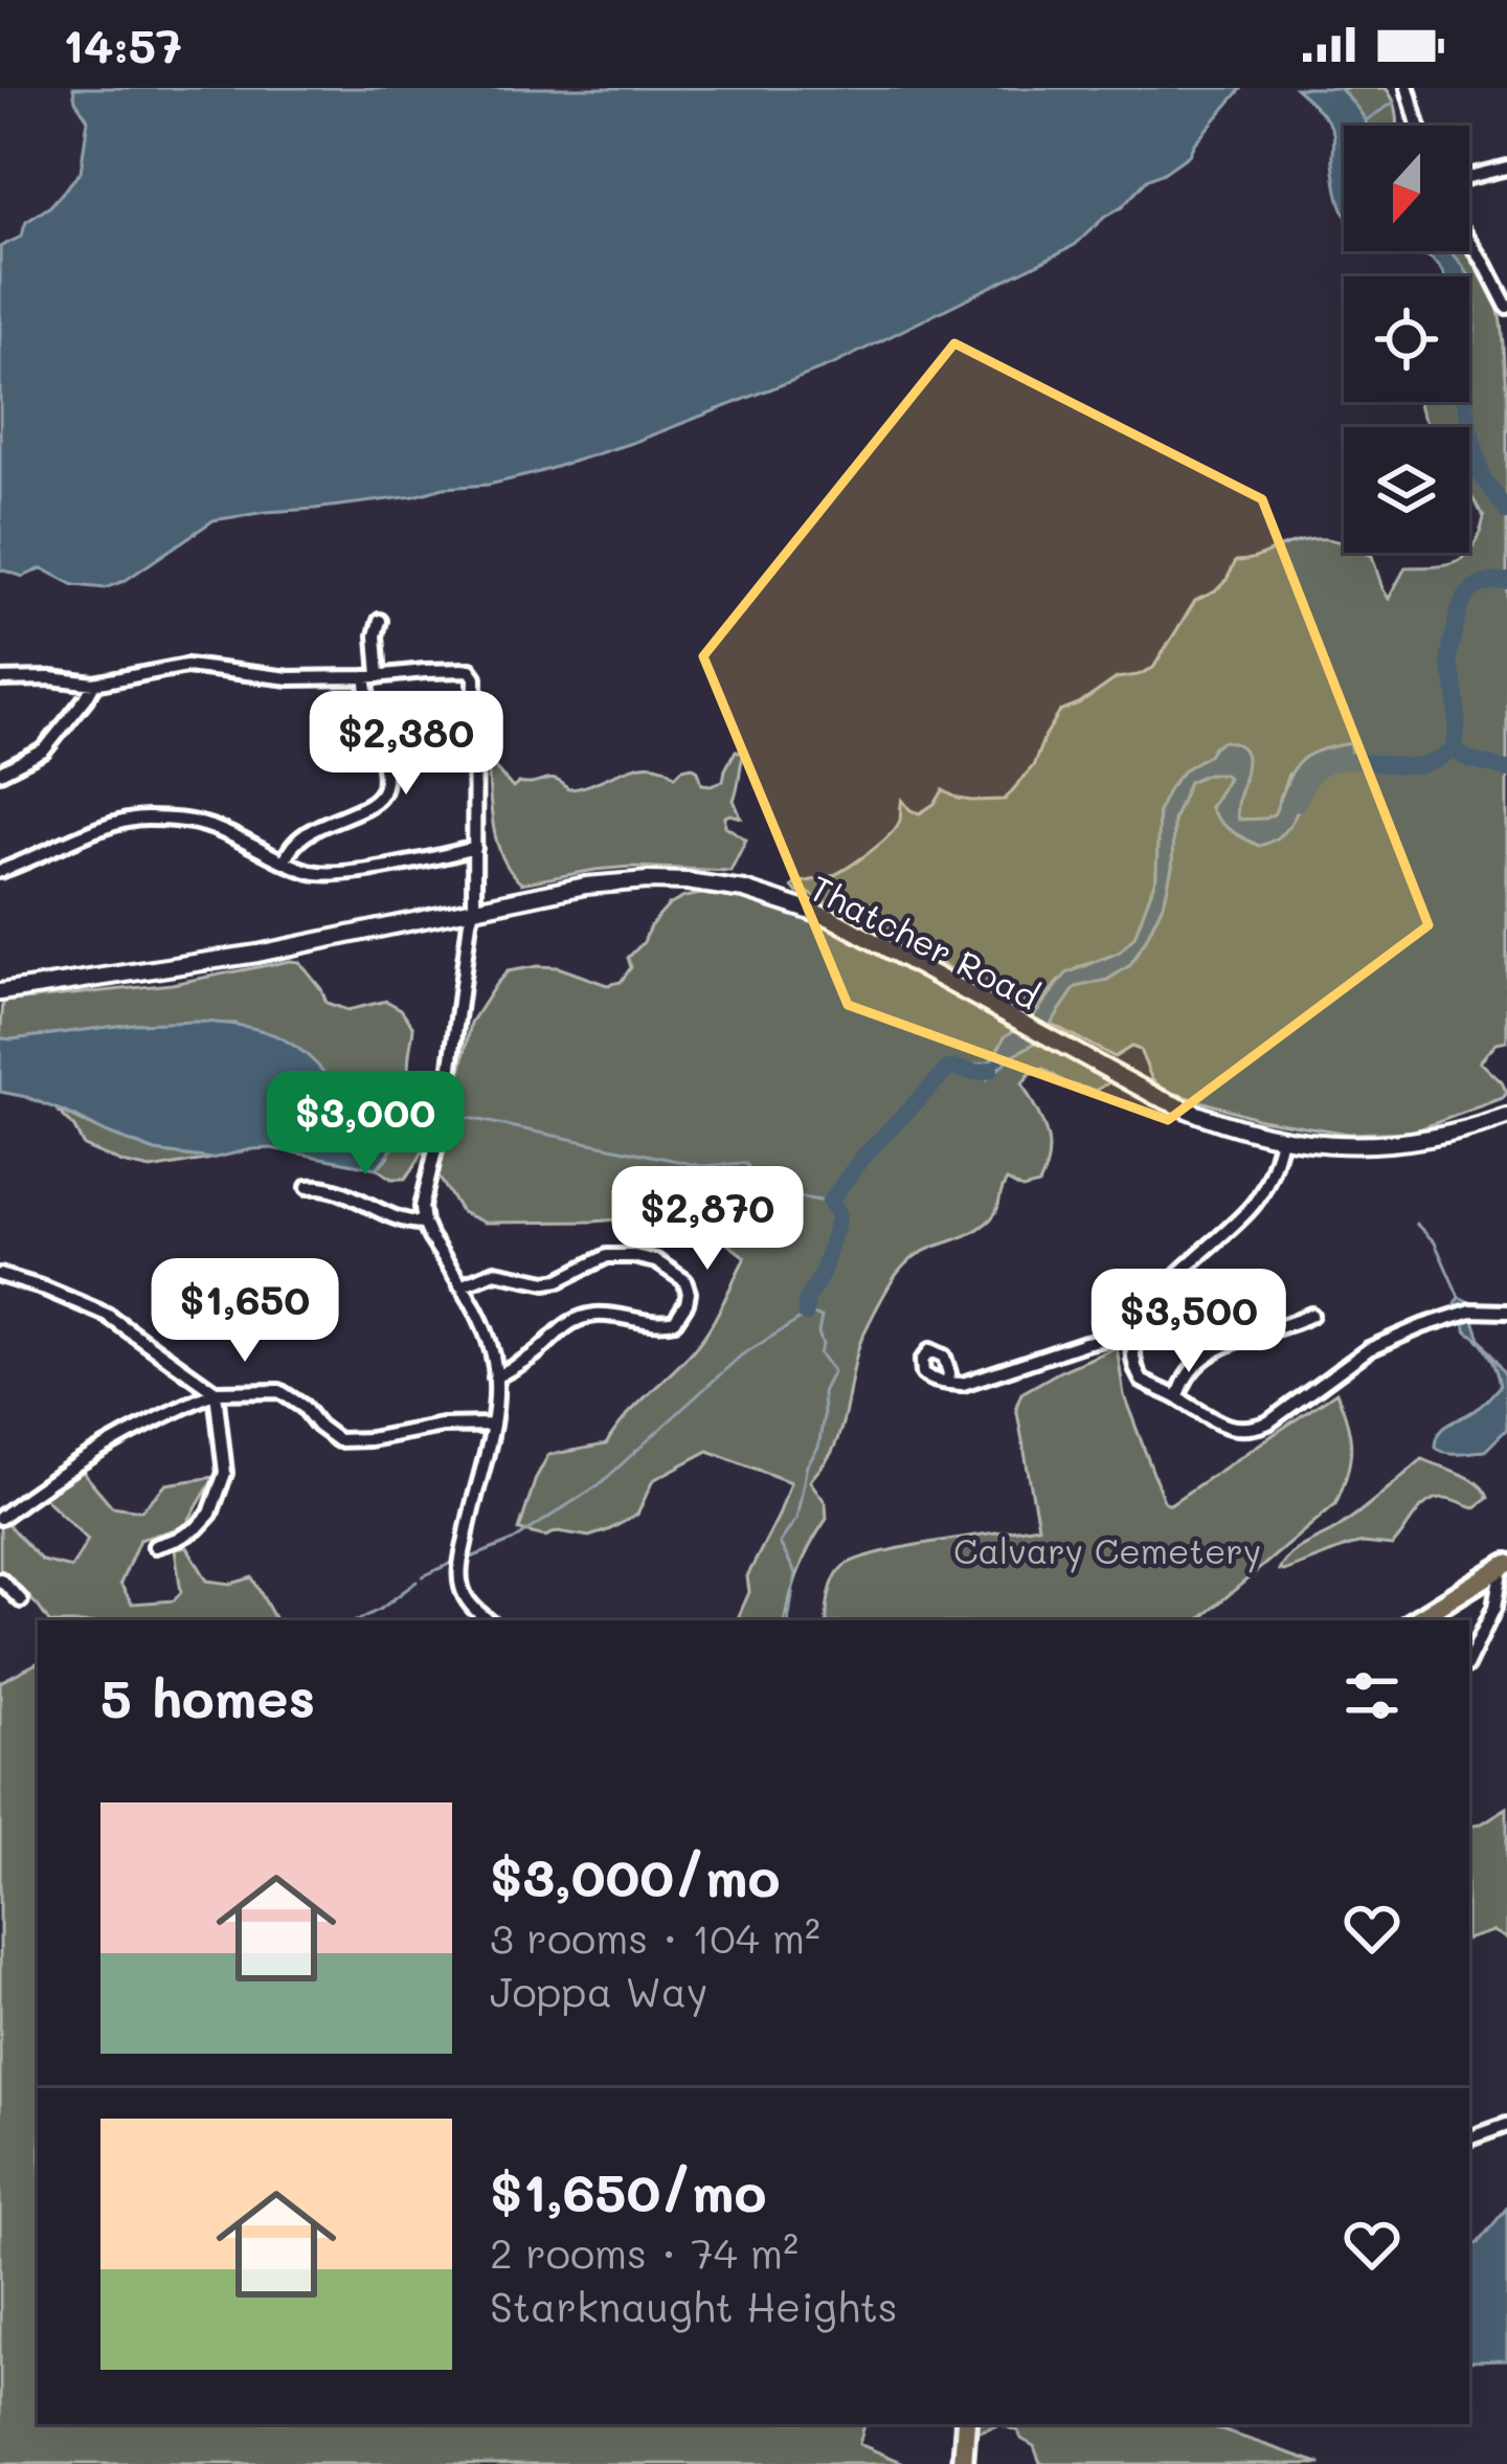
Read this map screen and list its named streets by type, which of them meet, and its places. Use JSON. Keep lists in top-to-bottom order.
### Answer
{
  "streets": {
    "main road": ["Thatcher Road"]
  },
  "parks": ["Calvary Cemetery"],
  "north": "bottom",
  "page": {
    "status": "14:57",
    "price": [
      "$2,380",
      "$3,000",
      "$2,870",
      "$1,650",
      "$3,500"
    ],
    "heading": "5 homes",
    "list": [
      {
        "name": "$3,000/mo",
        "note": "3 rooms · 104 m² · Joppa Way"
      },
      {
        "name": "$1,650/mo",
        "note": "2 rooms · 74 m² · Starknaught Heights"
      }
    ]
  }
}
